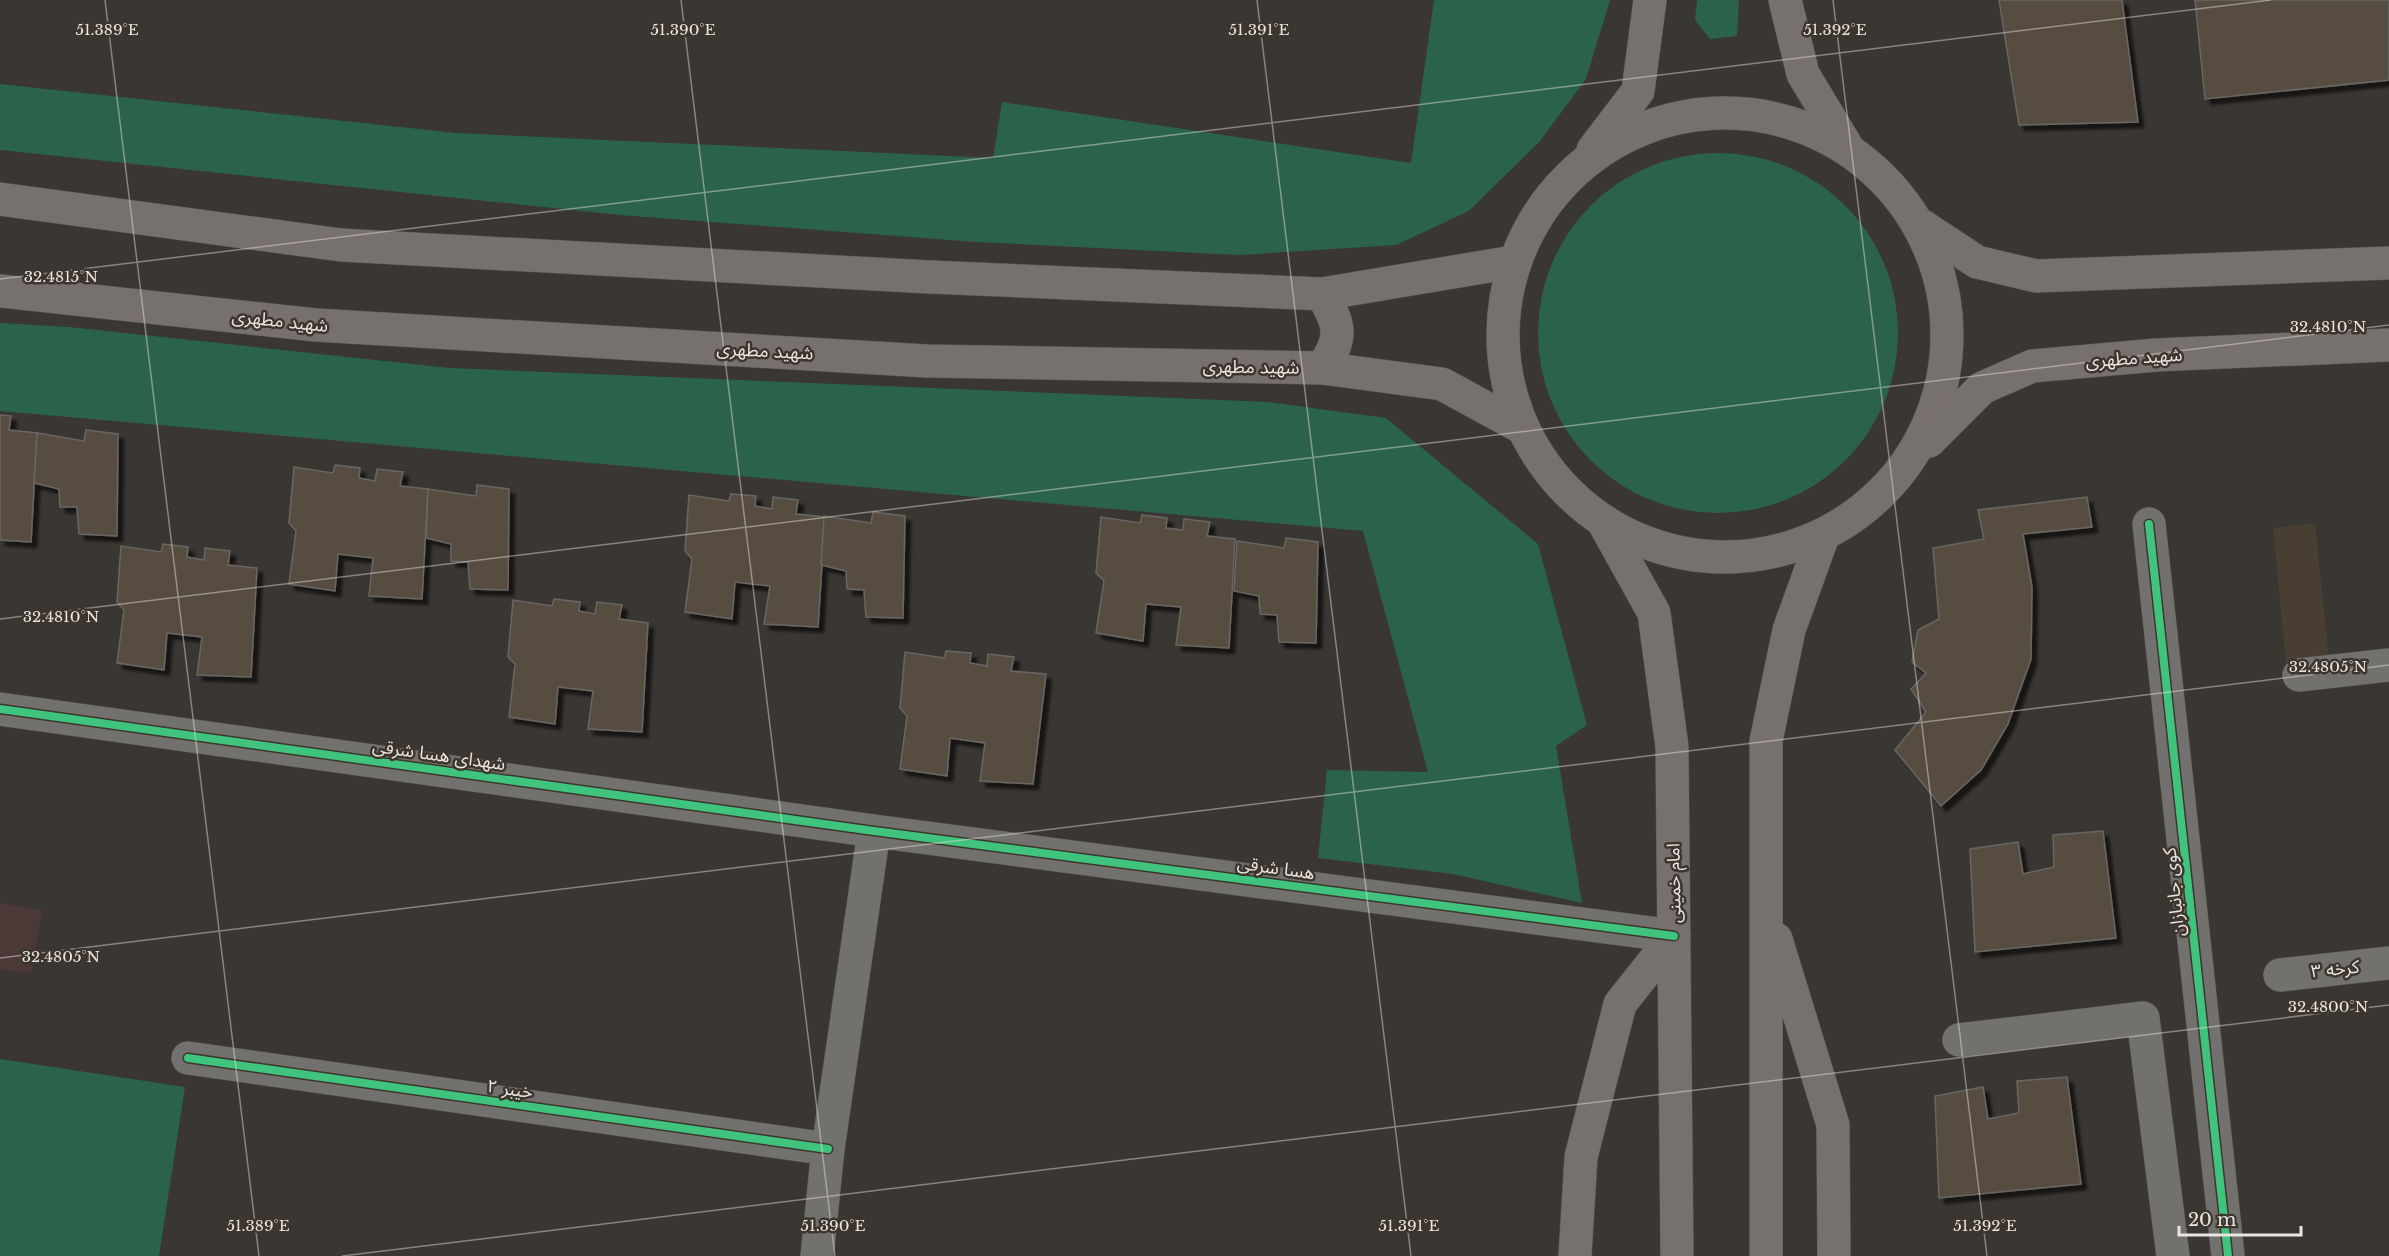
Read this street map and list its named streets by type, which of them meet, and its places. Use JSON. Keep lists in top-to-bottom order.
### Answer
{
  "streets": {
    "main road": ["شهید مطهری", "امام خمینی"],
    "street": [
      "شهدای هسا شرقی",
      "هسا شرقی",
      "کوی جانبازان",
      "کرخه ۳",
      "خیبر ۲"
    ]
  },
  "crossings": [
    ["شهدای هسا شرقی", "هسا شرقی"],
    ["هسا شرقی", "امام خمینی"]
  ],
  "scale_bar": "20 m",
  "coordinates": [
    "51.389°E",
    "51.390°E",
    "51.391°E",
    "51.392°E",
    "32.4815°N",
    "32.4810°N",
    "32.4805°N",
    "32.4800°N"
  ]
}
